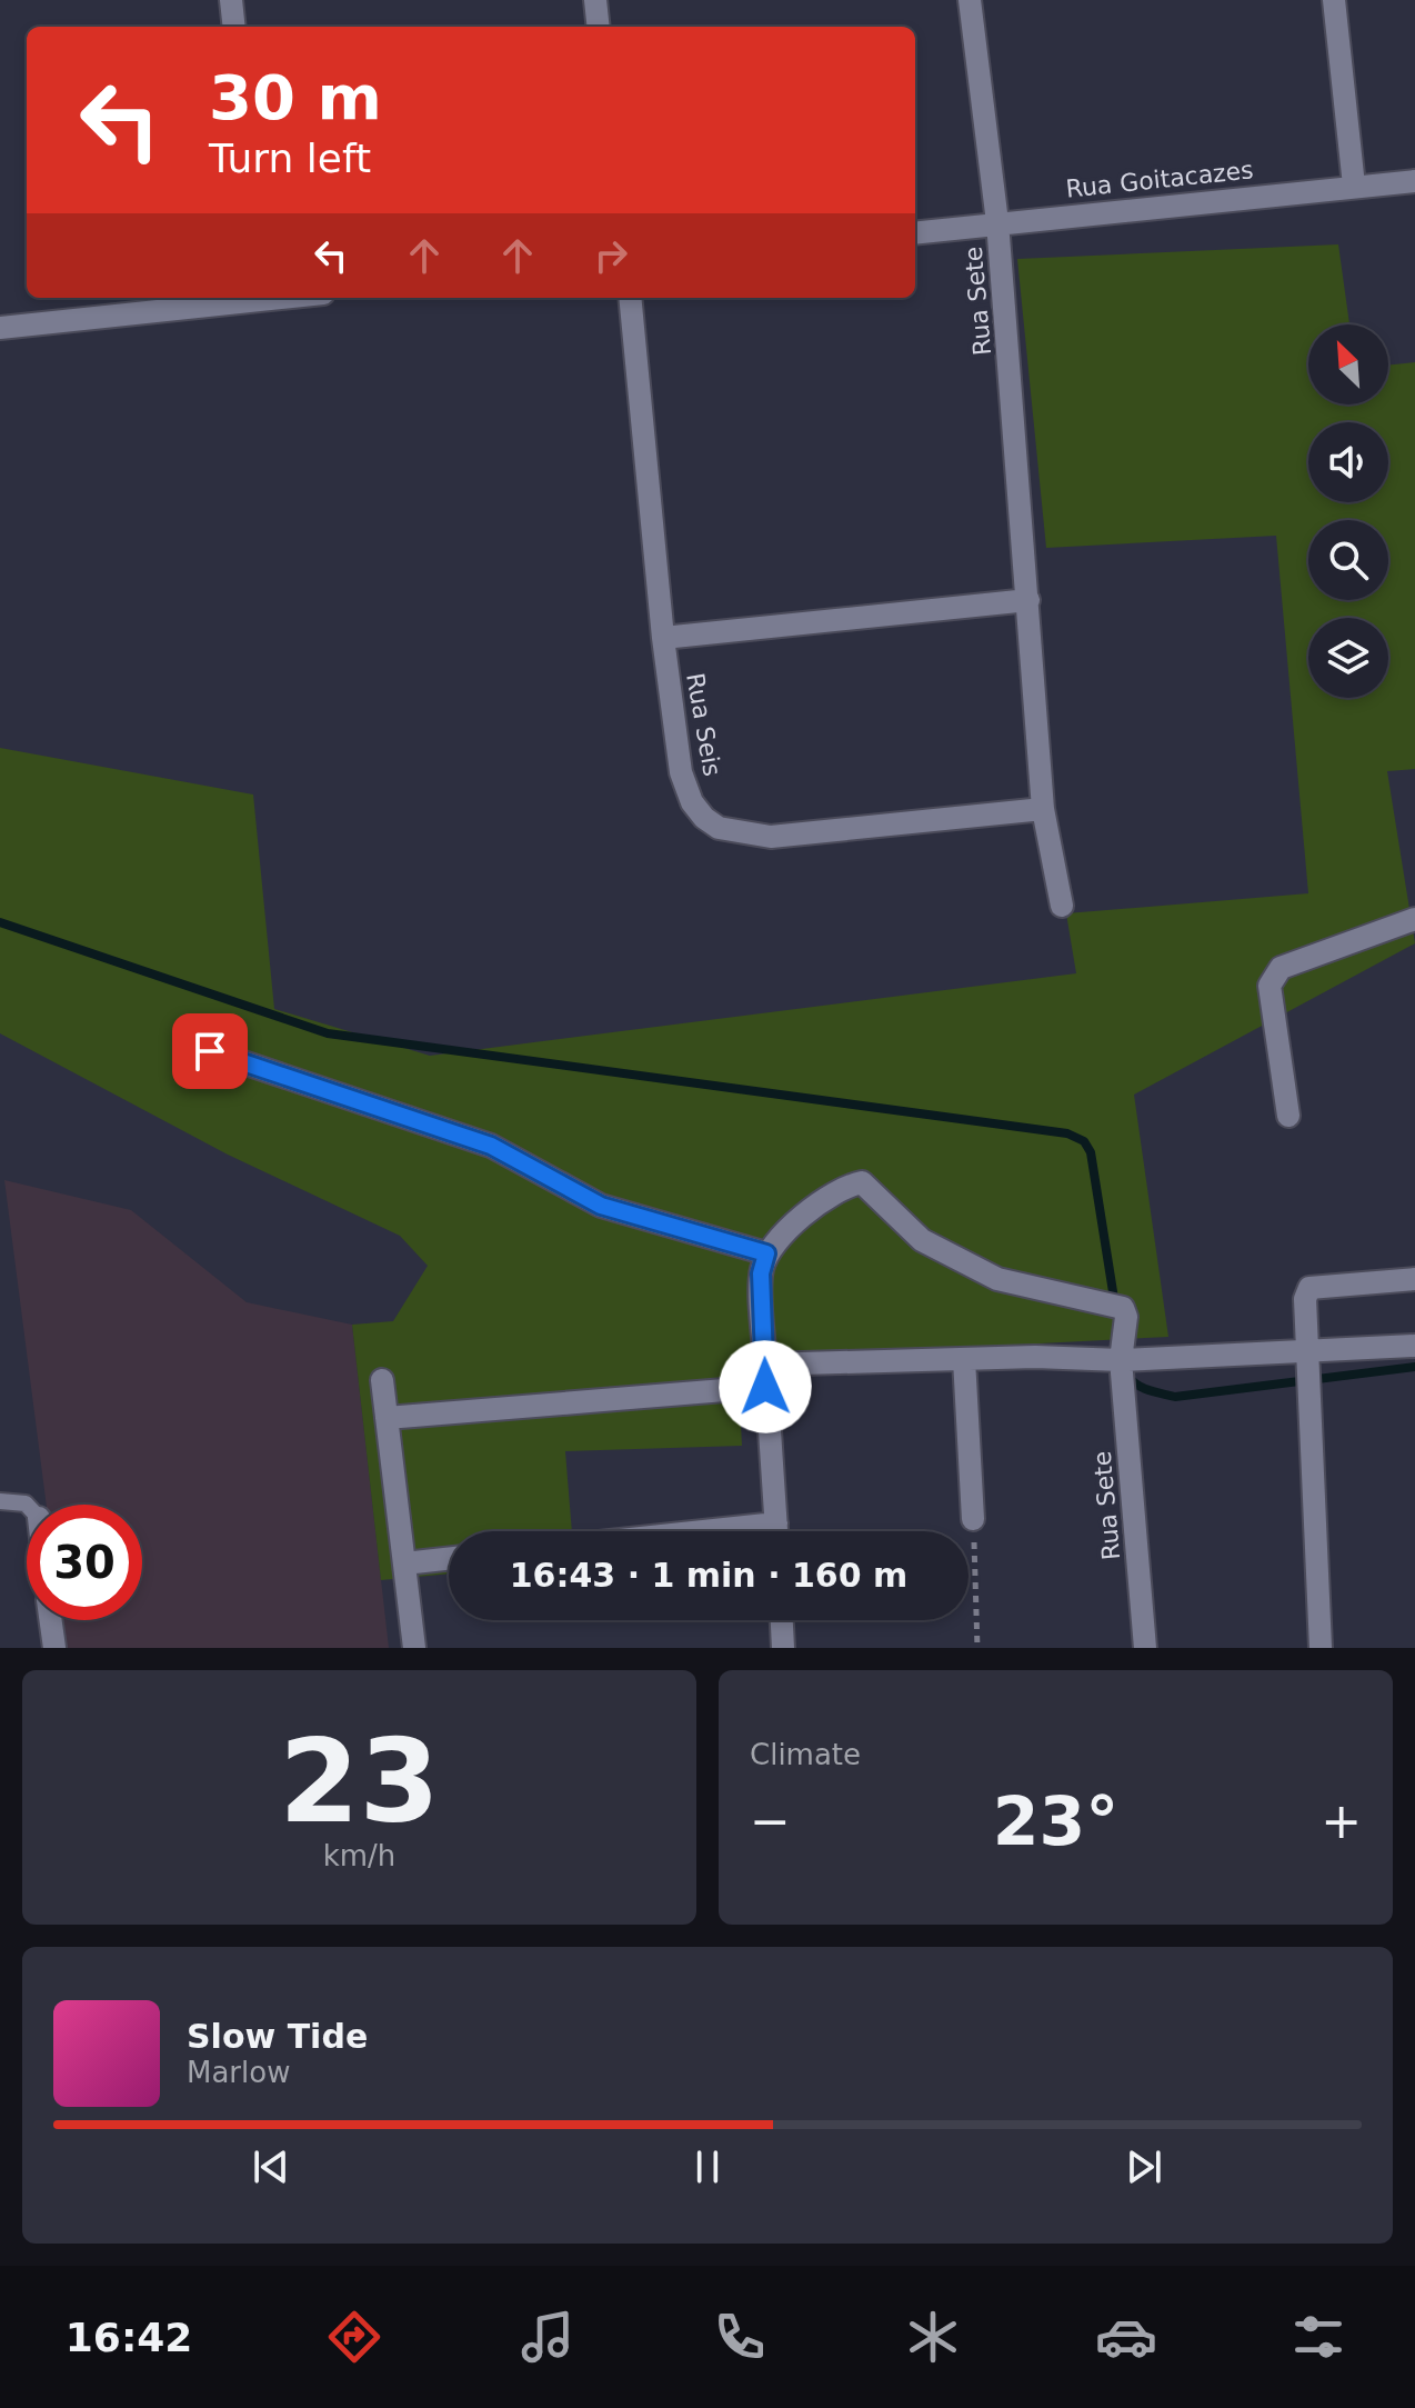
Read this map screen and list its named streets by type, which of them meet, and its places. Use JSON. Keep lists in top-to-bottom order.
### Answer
{
  "streets": {
    "street": ["Rua Goitacazes", "Rua Sete", "Rua Seis"]
  },
  "crossings": [
    ["Rua Goitacazes", "Rua Sete"],
    ["Rua Sete", "Rua Seis"]
  ],
  "north": "top left",
  "page": {
    "turn": ["30 m", "Turn left"],
    "limit": "30",
    "trip": "16:43 · 1 min · 160 m",
    "tile": [
      ["23", "km/h"],
      "Climate"
    ],
    "heat": ["−", "23°", "+"],
    "song": ["Slow Tide", "Marlow"],
    "tabs": "16:42"
  }
}
